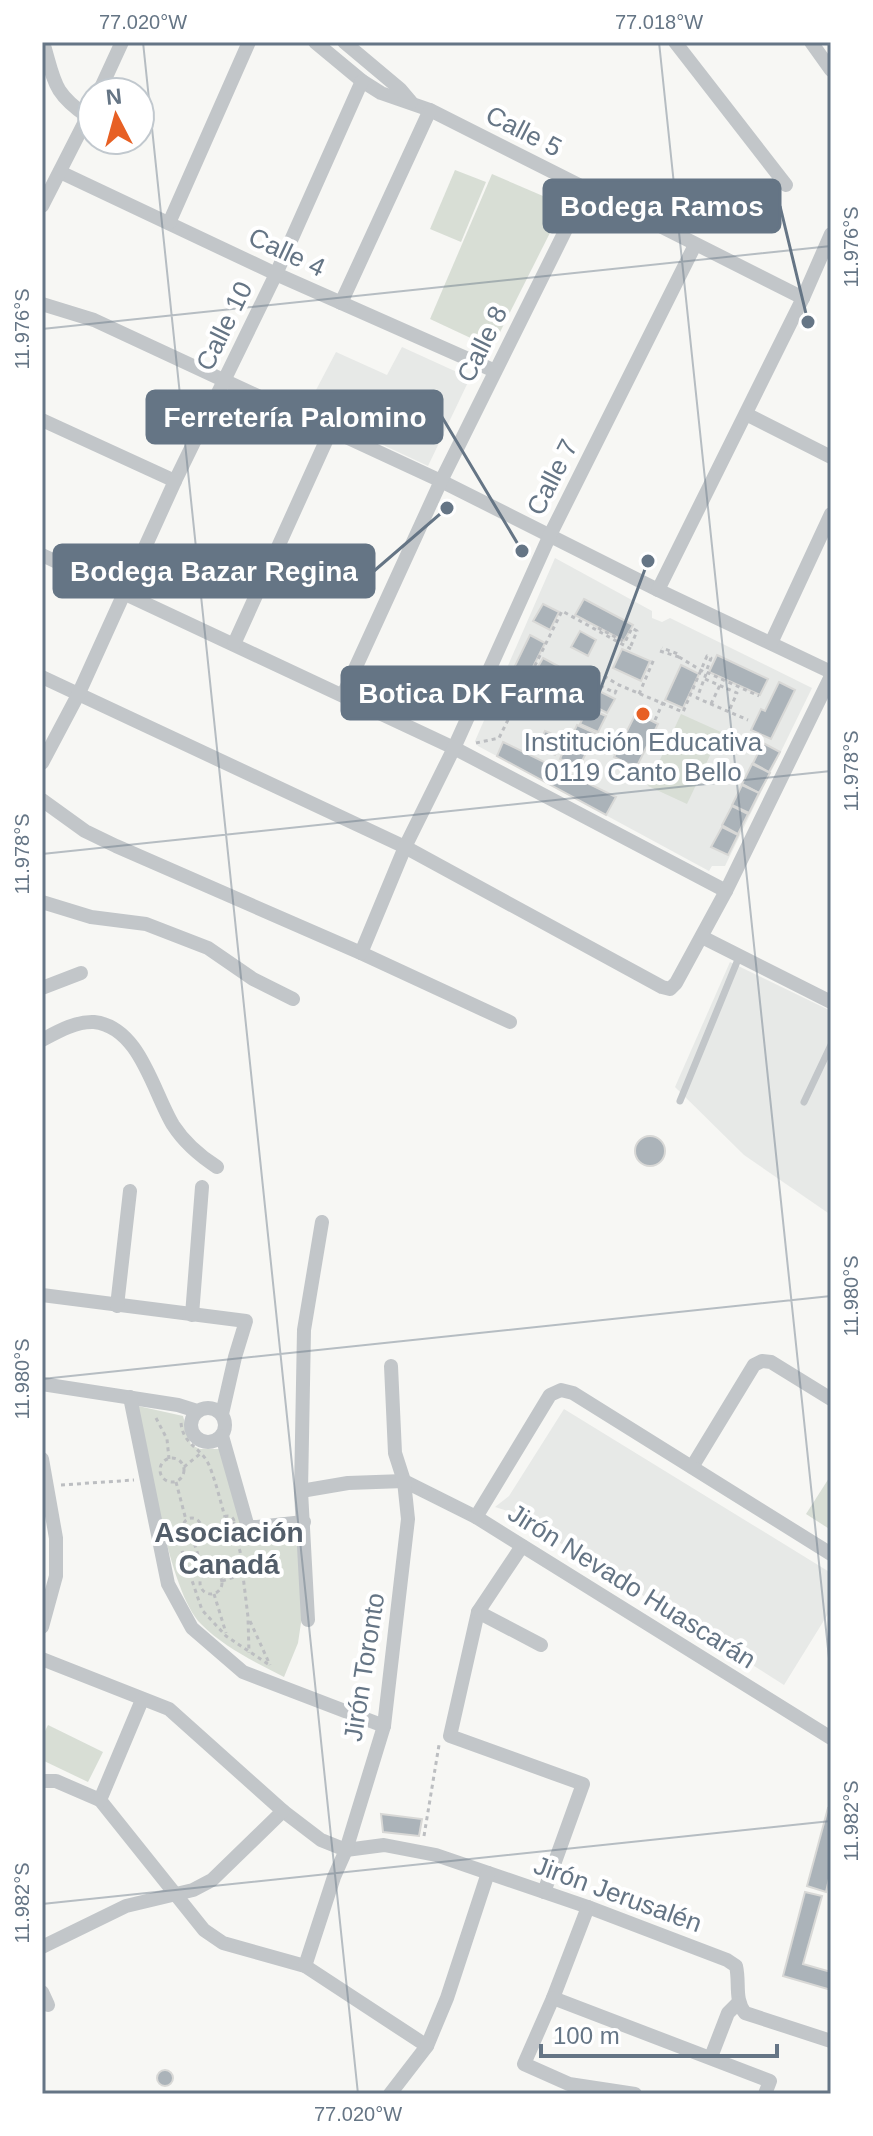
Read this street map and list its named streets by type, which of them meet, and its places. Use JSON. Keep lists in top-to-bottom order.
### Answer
{
  "streets": {
    "street": [
      "Calle 5",
      "Calle 4",
      "Calle 10",
      "Calle 8",
      "Calle 7",
      "Jirón Nevado Huascarán",
      "Jirón Toronto",
      "Jirón Jerusalén"
    ]
  },
  "crossings": [
    ["Calle 5", "Calle 10"],
    ["Calle 5", "Calle 8"],
    ["Calle 5", "Calle 7"],
    ["Calle 4", "Calle 10"],
    ["Calle 4", "Calle 8"],
    ["Jirón Nevado Huascarán", "Jirón Toronto"],
    ["Jirón Toronto", "Jirón Jerusalén"]
  ],
  "districts": ["Asociación Canadá"],
  "places": [
    "Bodega Ramos",
    "Bodega Bazar Regina",
    "Ferretería Palomino",
    "Botica DK Farma",
    "Institución Educativa 0119 Canto Bello"
  ],
  "scale_bar": "100 m",
  "north": "top",
  "coordinates": [
    "77.020°W",
    "77.018°W",
    "11.976°S",
    "11.978°S",
    "11.980°S",
    "11.982°S"
  ]
}
